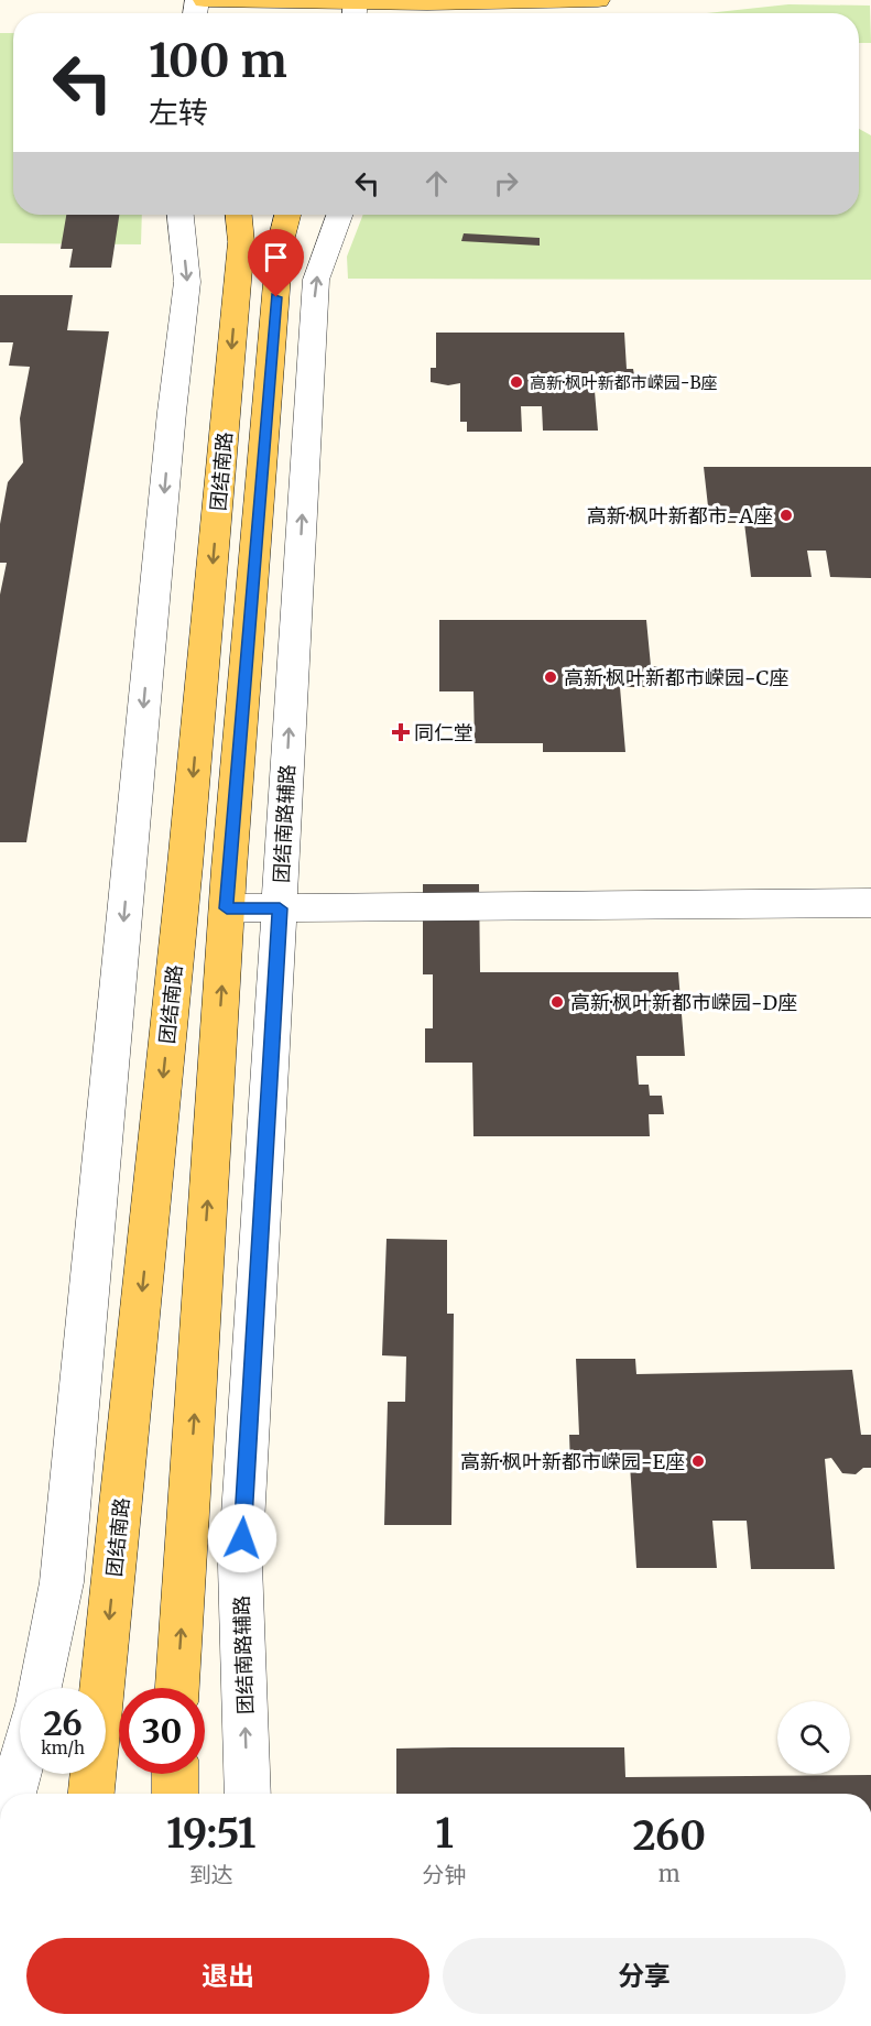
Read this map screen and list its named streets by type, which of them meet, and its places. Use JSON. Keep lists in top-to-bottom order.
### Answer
{
  "streets": {
    "main road": ["团结南路"],
    "street": ["团结南路辅路"]
  },
  "places": {
    "other": [
      "高新·枫叶新都市嵘园-B座",
      "高新·枫叶新都市-A座",
      "高新·枫叶新都市嵘园-C座",
      "高新·枫叶新都市嵘园-D座",
      "高新·枫叶新都市嵘园-E座"
    ],
    "health": ["同仁堂"]
  },
  "page": {
    "turn": ["100 m", "左转"],
    "speed": "26 km/h",
    "limit": "30",
    "eta": [
      "19:51",
      "到达",
      "1",
      "分钟",
      "260",
      "m"
    ],
    "buttons": ["退出", "分享"]
  }
}
